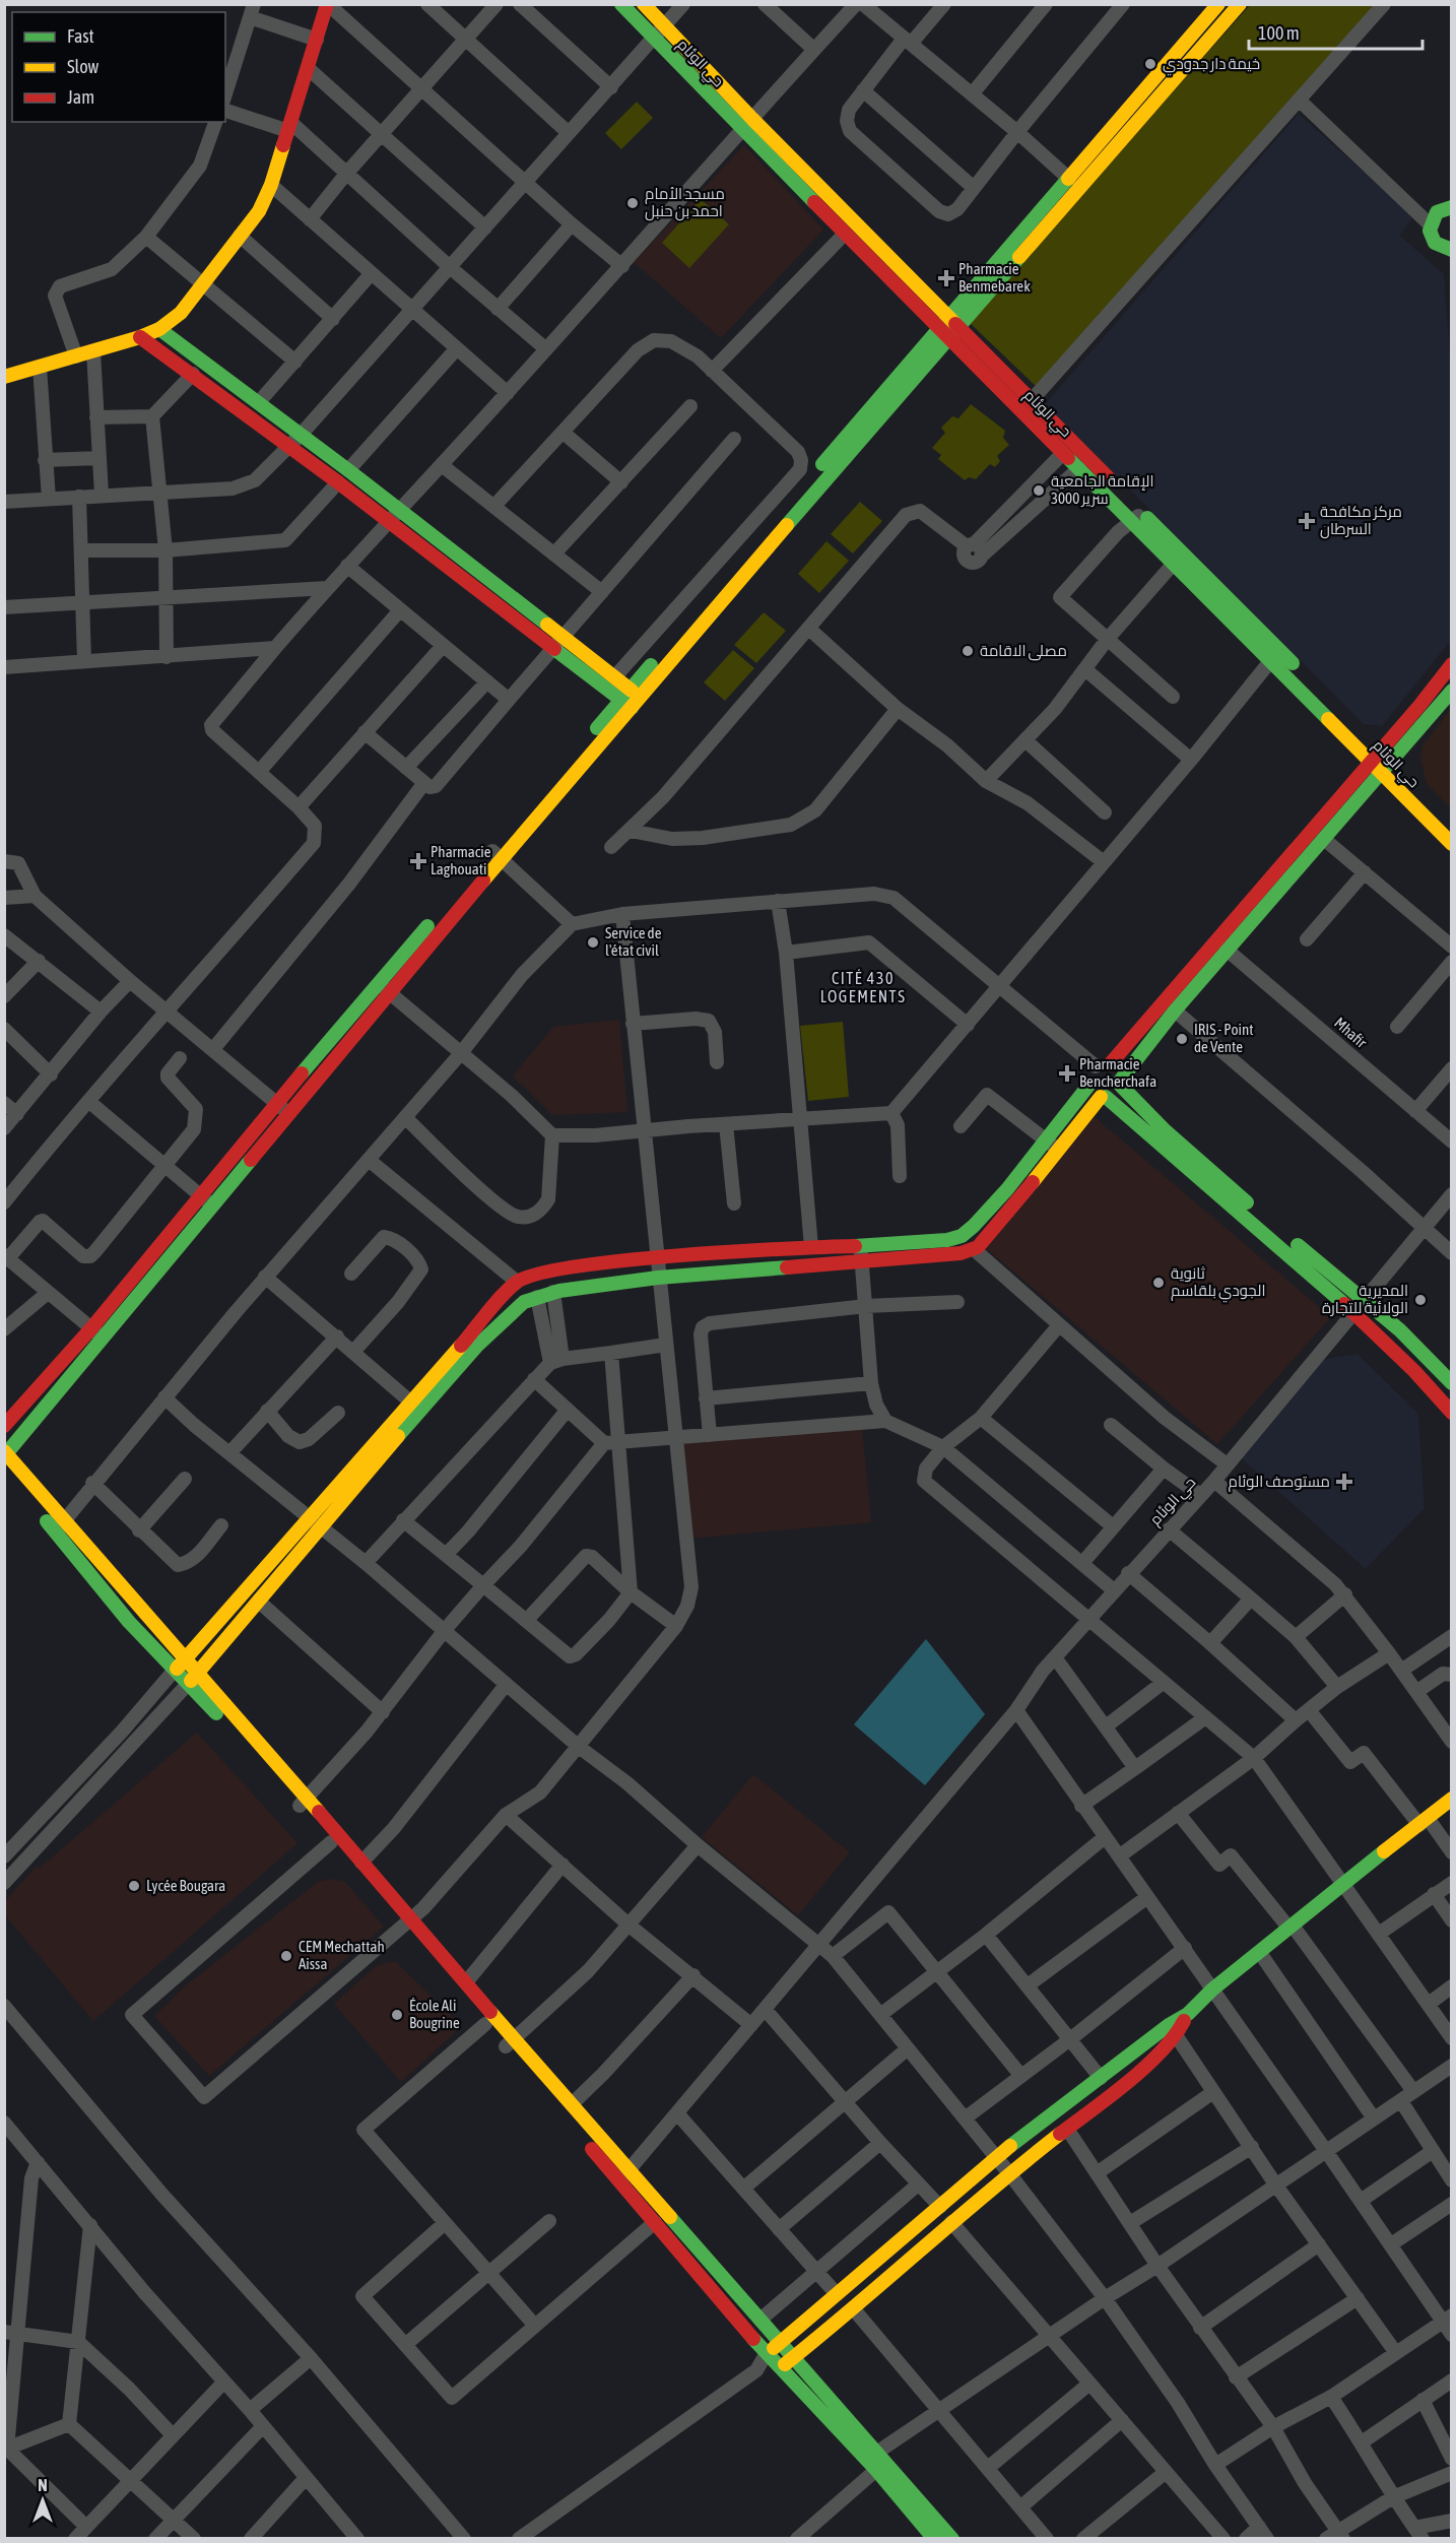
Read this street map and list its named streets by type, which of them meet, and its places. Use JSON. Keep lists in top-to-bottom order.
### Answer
{
  "streets": {
    "street": ["حي الوئام", "Mhafir"]
  },
  "districts": ["CITÉ 430 LOGEMENTS"],
  "places": {
    "other": [
      "خيمة دار جدودي",
      "مسجد الأمام احمد بن حنبل",
      "الإقامة الجامعية 3000 سرير",
      "مصلى الاقامة",
      "Service de l'état civil",
      "IRIS - Point de Vente",
      "ثانوية الجودي بلقاسم",
      "المديرية الولائية للتجارة",
      "Lycée Bougara",
      "CEM Mechattah Aissa",
      "École Ali Bougrine"
    ],
    "health": [
      "Pharmacie Benmebarek",
      "مركز مكافحة السرطان",
      "Pharmacie Laghouati",
      "Pharmacie Bencherchafa",
      "مستوصف الوئام"
    ]
  },
  "legend": ["Fast", "Slow", "Jam"],
  "scale_bar": "100 m",
  "north": "top"
}
